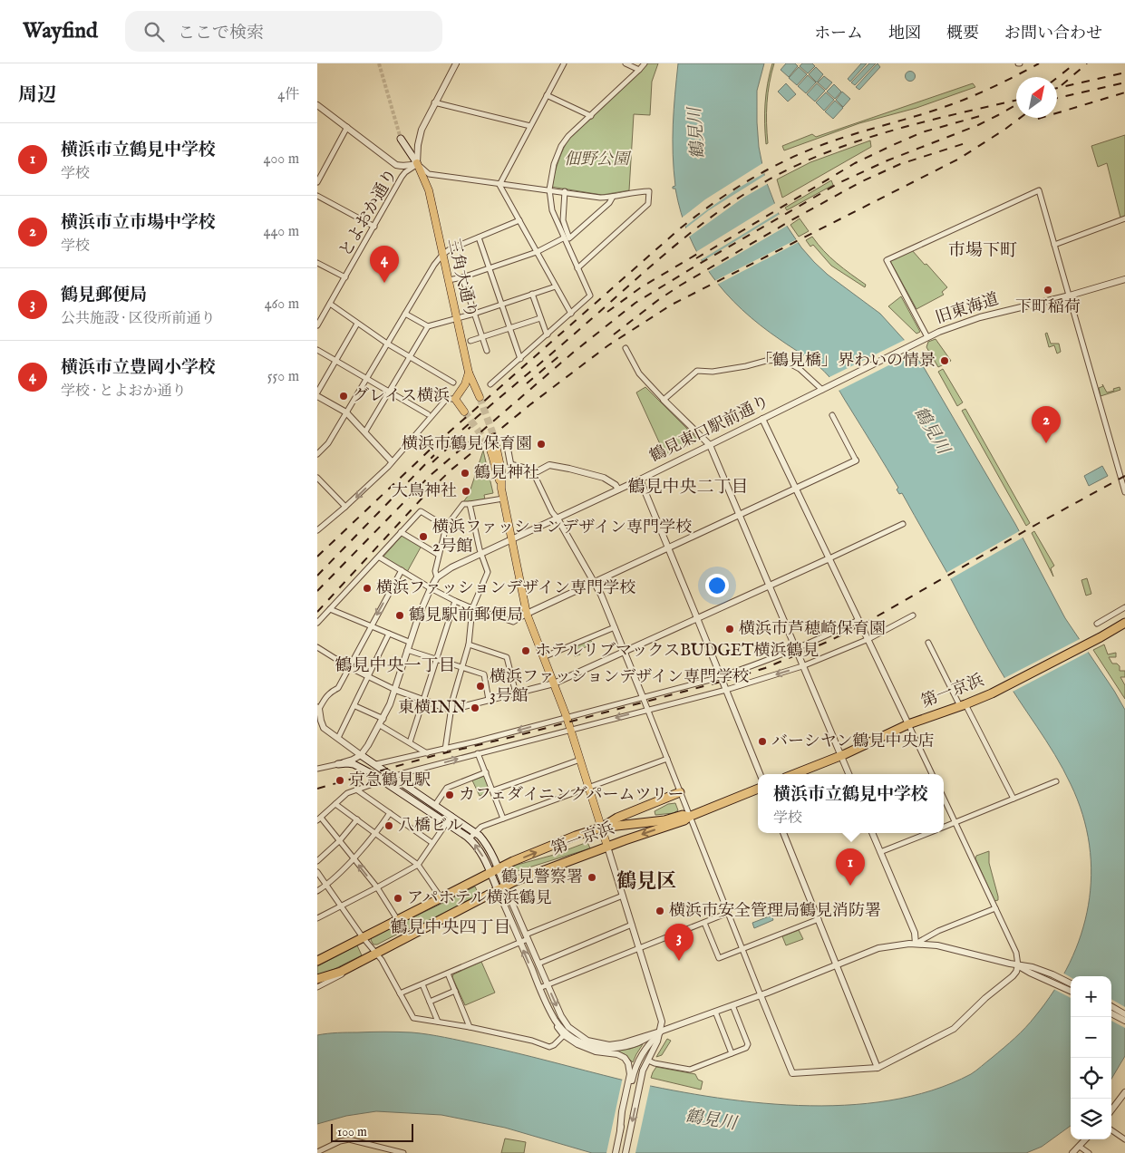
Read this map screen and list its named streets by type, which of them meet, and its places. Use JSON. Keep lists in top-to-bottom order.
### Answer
{
  "streets": {
    "highway": ["第一京浜"],
    "main road": ["三角大通り"],
    "street": ["とよおか通り", "旧東海道", "鶴見東口駅前通り"]
  },
  "crossings": [
    ["とよおか通り", "三角大通り"],
    ["旧東海道", "鶴見東口駅前通り"]
  ],
  "districts": [
    "市場下町",
    "鶴見中央二丁目",
    "鶴見中央一丁目",
    "鶴見区",
    "鶴見中央四丁目"
  ],
  "water": ["鶴見川"],
  "parks": ["佃野公園"],
  "places": [
    "下町稲荷",
    "「鶴見橋」界わいの情景",
    "グレイス横浜",
    "横浜市鶴見保育園",
    "鶴見神社",
    "大鳥神社",
    "横浜ファッションデザイン専門学校 2号館",
    "横浜ファッションデザイン専門学校",
    "鶴見駅前郵便局",
    "横浜市芦穂崎保育園",
    "ホテルリブマックスBUDGET横浜鶴見",
    "横浜ファッションデザイン専門学校 3号館",
    "東横INN",
    "バーシヤン鶴見中央店",
    "京急鶴見駅",
    "カフェダイニングパームツリー",
    "八橋ビル",
    "鶴見警察署",
    "アパホテル横浜鶴見",
    "横浜市安全管理局鶴見消防署"
  ],
  "scale_bar": "100 m",
  "north": "top right",
  "page": {
    "header": "Wayfind",
    "search": "ここで検索",
    "nav": [
      "ホーム",
      "地図",
      "概要",
      "お問い合わせ"
    ],
    "heading": ["周辺", "4件"],
    "list": [
      {
        "mark": "1",
        "name": "横浜市立鶴見中学校",
        "note": "学校",
        "value": "400 m"
      },
      {
        "mark": "2",
        "name": "横浜市立市場中学校",
        "note": "学校",
        "value": "440 m"
      },
      {
        "mark": "3",
        "name": "鶴見郵便局",
        "note": "公共施設 · 区役所前通り",
        "value": "460 m"
      },
      {
        "mark": "4",
        "name": "横浜市立豊岡小学校",
        "note": "学校 · とよおか通り",
        "value": "550 m"
      }
    ],
    "pins": [
      "4",
      "2",
      "1",
      "3"
    ],
    "popup": ["横浜市立鶴見中学校", "学校"],
    "map_buttons": ["+", "−"],
    "scale": "100 m"
  }
}
